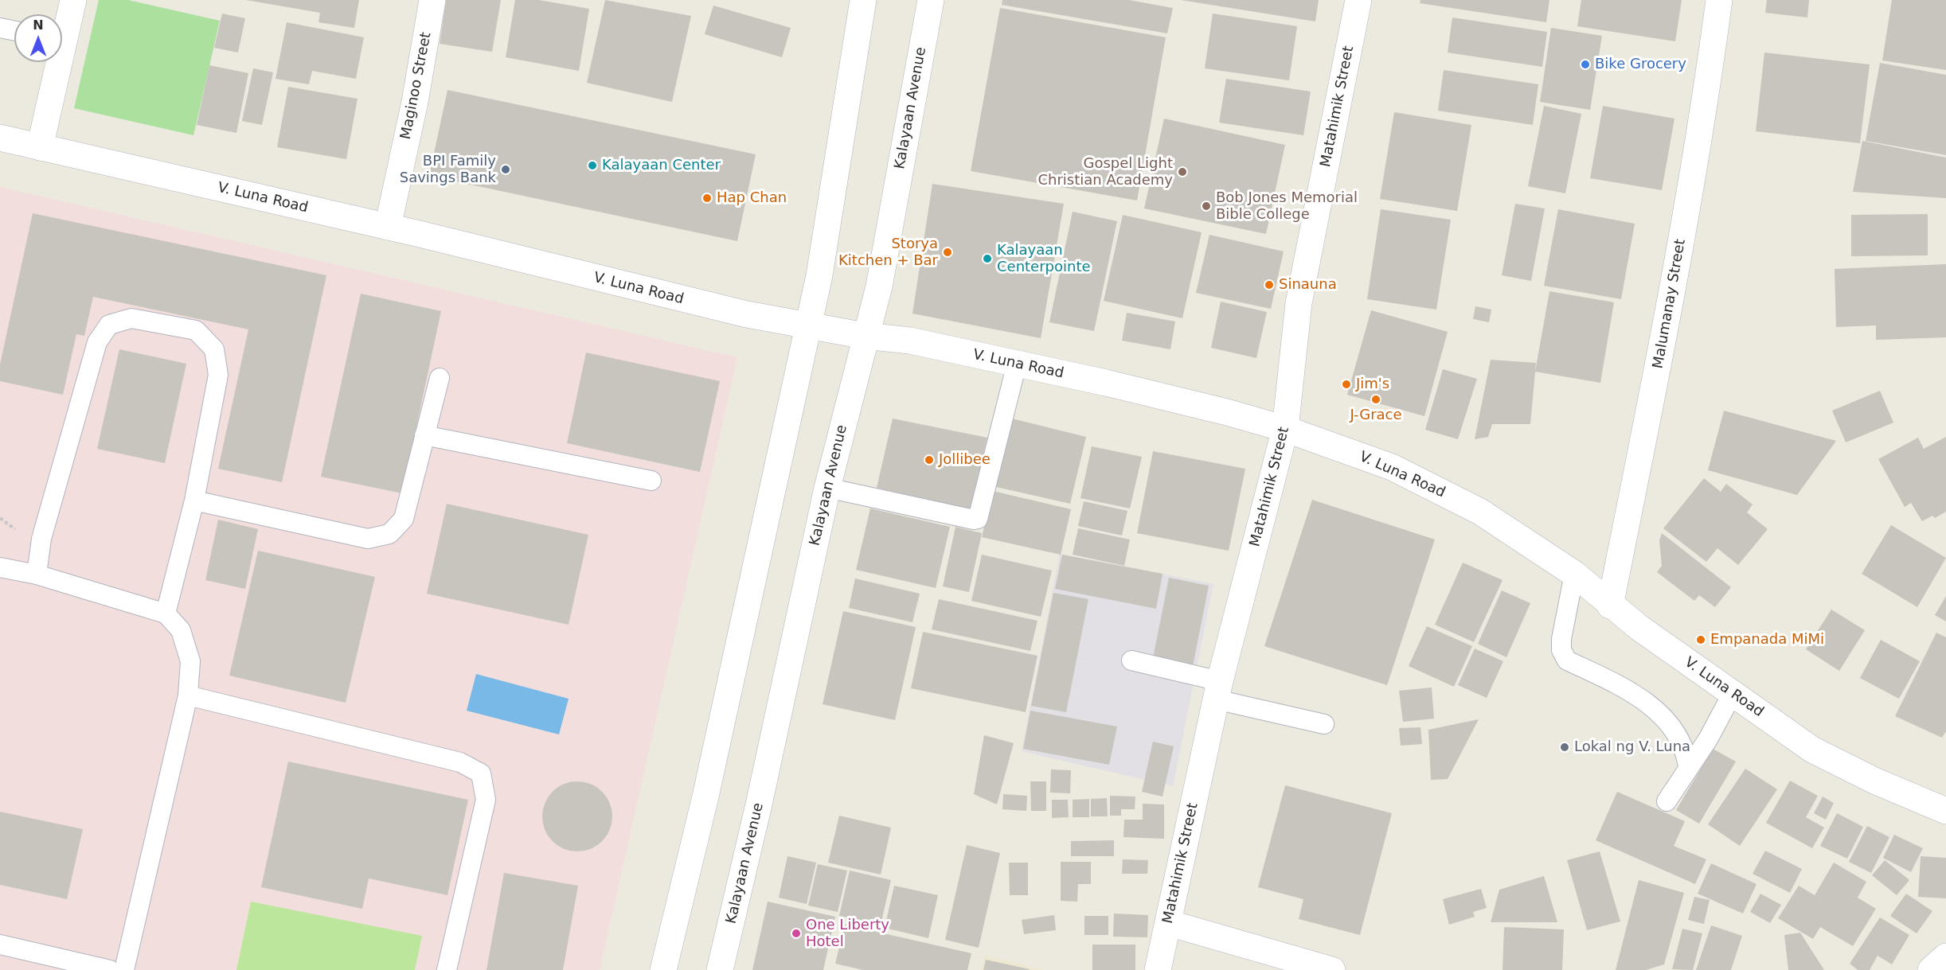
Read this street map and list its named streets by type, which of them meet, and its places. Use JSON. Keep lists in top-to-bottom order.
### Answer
{
  "streets": {
    "main road": [
      "Maginoo Street",
      "Matahimik Street",
      "Kalayaan Avenue",
      "V. Luna Road",
      "Malumanay Street"
    ]
  },
  "crossings": [
    ["Maginoo Street", "V. Luna Road"],
    ["Matahimik Street", "V. Luna Road"],
    ["Kalayaan Avenue", "V. Luna Road"],
    ["V. Luna Road", "Malumanay Street"]
  ],
  "places": [
    "Bike Grocery",
    "Kalayaan Center",
    "BPI Family Savings Bank",
    "Gospel Light Christian Academy",
    "Hap Chan",
    "Bob Jones Memorial Bible College",
    "Storya Kitchen + Bar",
    "Kalayaan Centerpointe",
    "Sinauna",
    "Jim's",
    "J-Grace",
    "Jollibee",
    "Empanada MiMi",
    "Lokal ng V. Luna",
    "One Liberty Hotel"
  ],
  "north": "top"
}
